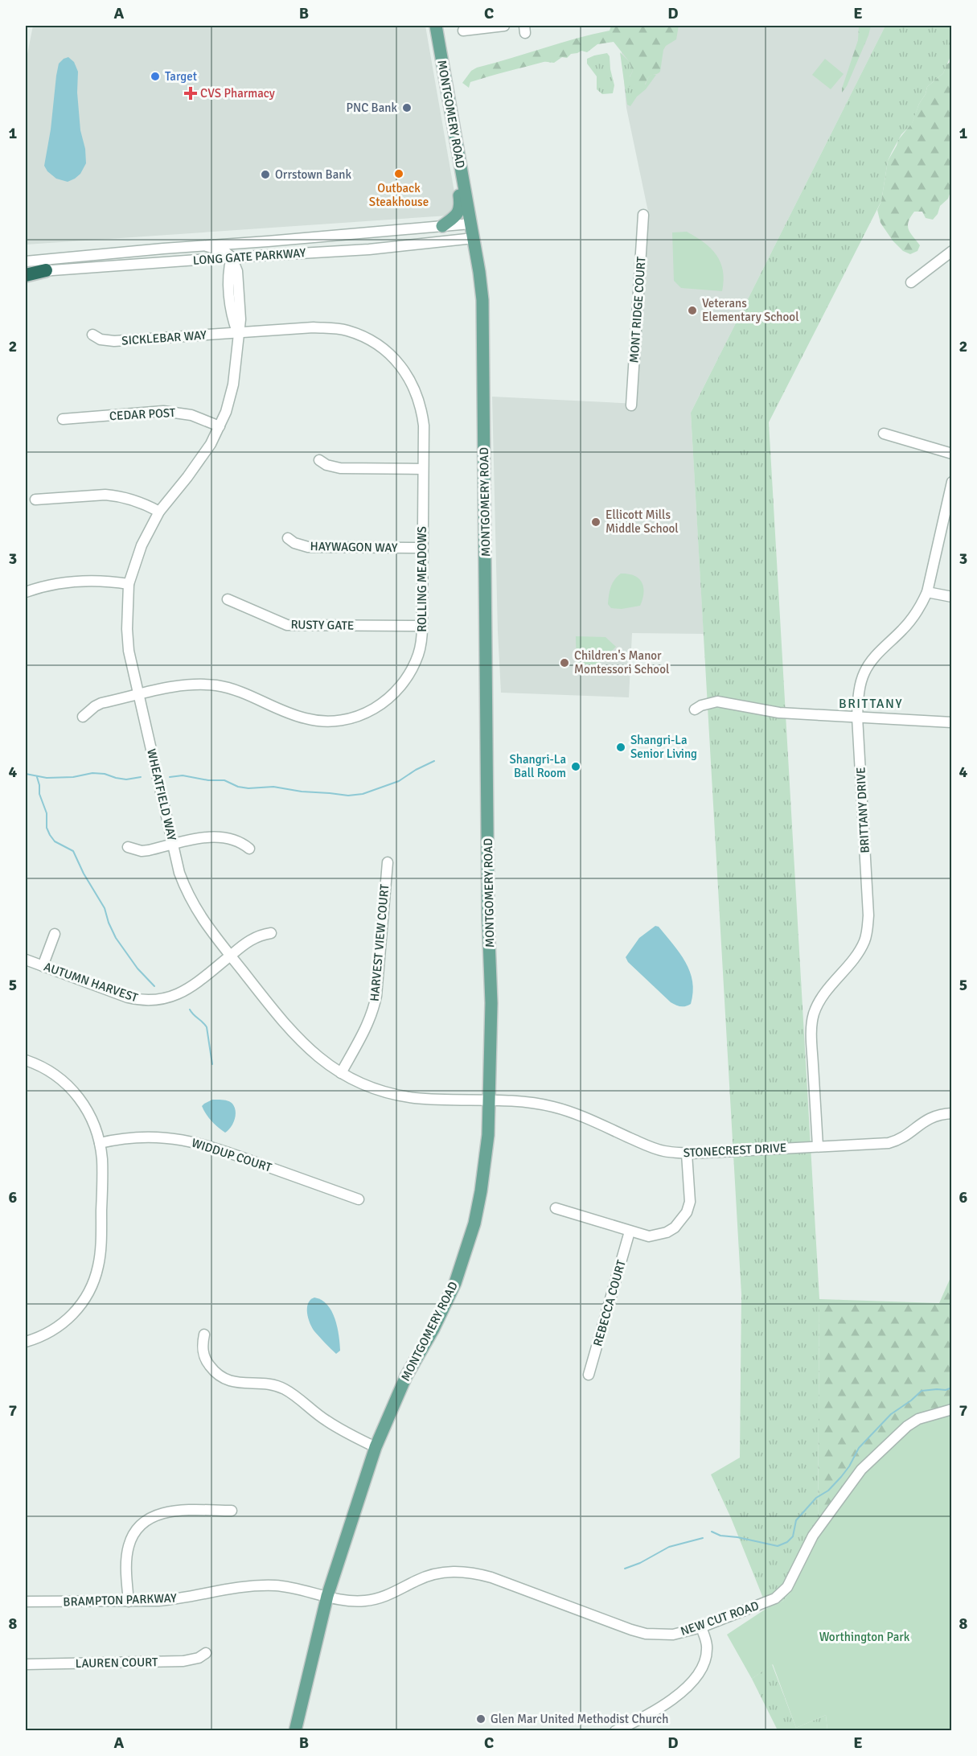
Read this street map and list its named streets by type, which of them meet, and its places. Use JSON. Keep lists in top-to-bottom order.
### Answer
{
  "streets": {
    "main road": ["MONTGOMERY ROAD"],
    "street": [
      "LONG GATE PARKWAY",
      "MONT RIDGE COURT",
      "SICKLEBAR WAY",
      "CEDAR POST",
      "HAYWAGON WAY",
      "ROLLING MEADOWS",
      "RUSTY GATE",
      "WHEATFIELD WAY",
      "BRITTANY DRIVE",
      "HARVEST VIEW COURT",
      "AUTUMN HARVEST",
      "STONECREST DRIVE",
      "WIDDUP COURT",
      "REBECCA COURT",
      "BRAMPTON PARKWAY",
      "NEW CUT ROAD",
      "LAUREN COURT"
    ]
  },
  "crossings": [
    ["MONTGOMERY ROAD", "LONG GATE PARKWAY"],
    ["MONTGOMERY ROAD", "WHEATFIELD WAY"],
    ["MONTGOMERY ROAD", "STONECREST DRIVE"],
    ["MONTGOMERY ROAD", "BRAMPTON PARKWAY"],
    ["MONTGOMERY ROAD", "NEW CUT ROAD"],
    ["LONG GATE PARKWAY", "WHEATFIELD WAY"],
    ["SICKLEBAR WAY", "ROLLING MEADOWS"],
    ["SICKLEBAR WAY", "WHEATFIELD WAY"],
    ["CEDAR POST", "WHEATFIELD WAY"],
    ["HAYWAGON WAY", "ROLLING MEADOWS"],
    ["ROLLING MEADOWS", "RUSTY GATE"],
    ["ROLLING MEADOWS", "WHEATFIELD WAY"],
    ["WHEATFIELD WAY", "HARVEST VIEW COURT"],
    ["WHEATFIELD WAY", "AUTUMN HARVEST"],
    ["WHEATFIELD WAY", "STONECREST DRIVE"],
    ["BRITTANY DRIVE", "STONECREST DRIVE"],
    ["BRAMPTON PARKWAY", "NEW CUT ROAD"]
  ],
  "districts": ["BRITTANY"],
  "parks": ["Worthington Park"],
  "places": {
    "other": [
      "Target",
      "PNC Bank",
      "Outback Steakhouse",
      "Orrstown Bank",
      "Veterans Elementary School",
      "Ellicott Mills Middle School",
      "Children's Manor Montessori School",
      "Shangri-La Senior Living",
      "Shangri-La Ball Room",
      "Glen Mar United Methodist Church"
    ],
    "health": ["CVS Pharmacy"]
  },
  "grid": {
    "columns": [
      "A",
      "B",
      "C",
      "D",
      "E"
    ],
    "rows": [
      "1",
      "2",
      "3",
      "4",
      "5",
      "6",
      "7",
      "8"
    ]
  }
}
